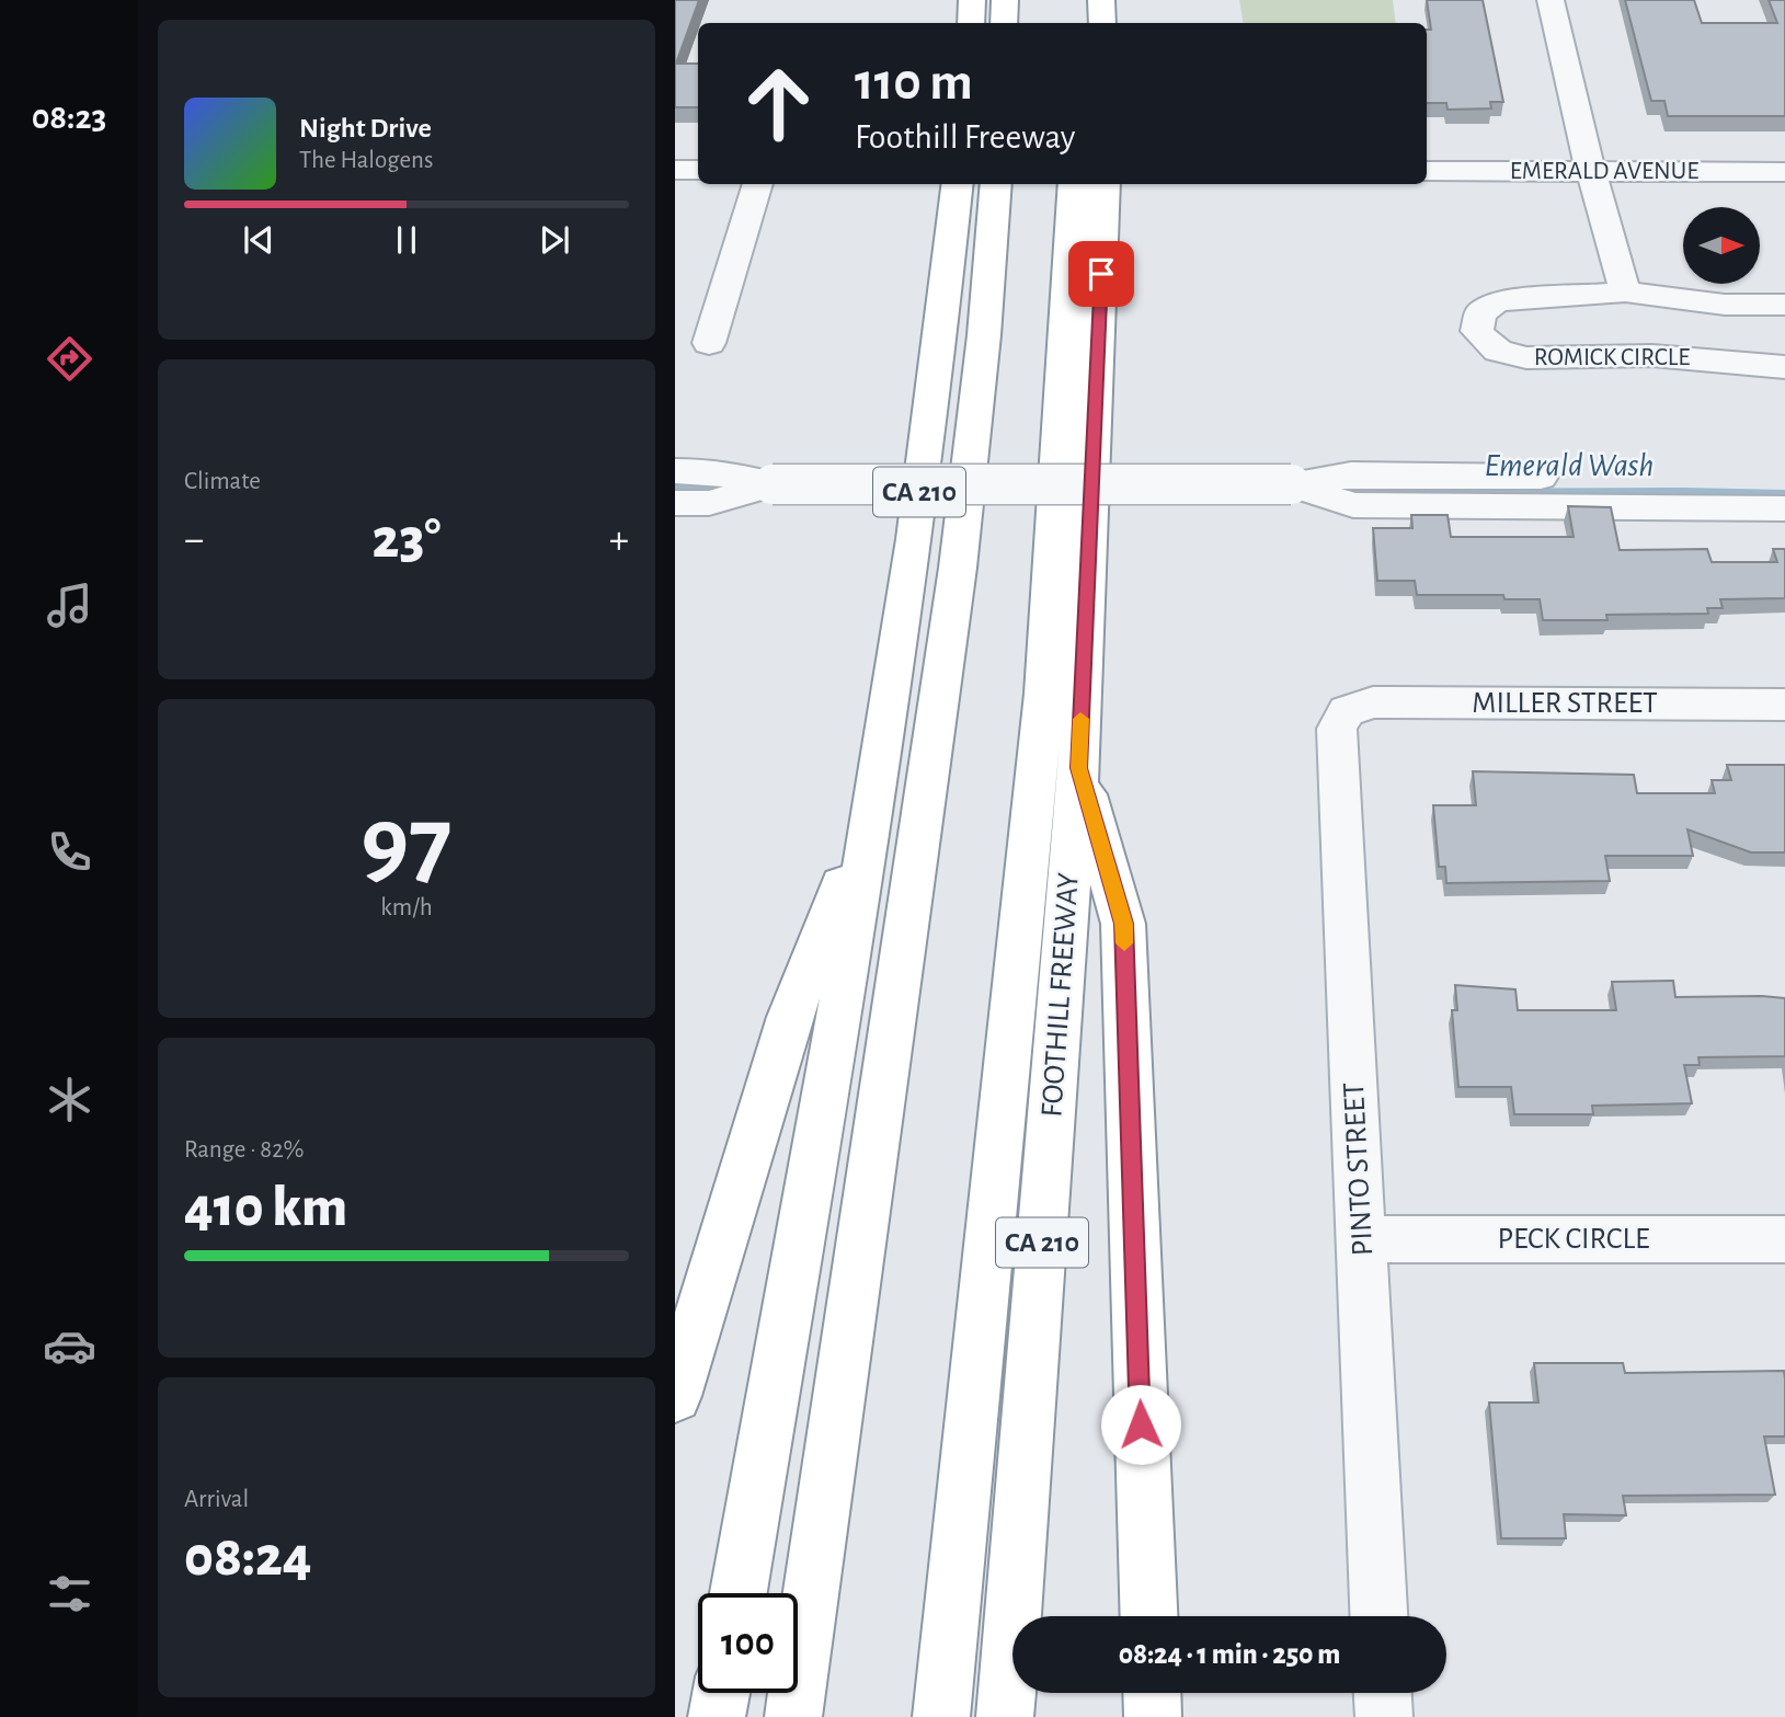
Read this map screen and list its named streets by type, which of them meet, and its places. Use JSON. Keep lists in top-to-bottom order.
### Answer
{
  "streets": {
    "highway": ["CA 210", "FOOTHILL FREEWAY"],
    "street": [
      "EMERALD AVENUE",
      "ROMICK CIRCLE",
      "MILLER STREET",
      "PINTO STREET",
      "PECK CIRCLE"
    ]
  },
  "crossings": [
    ["MILLER STREET", "PINTO STREET"],
    ["PINTO STREET", "PECK CIRCLE"]
  ],
  "water": ["Emerald Wash"],
  "north": "right",
  "page": {
    "tabs": "08:23",
    "turn": ["110 m", "Foothill Freeway"],
    "song": ["Night Drive", "The Halogens"],
    "tile": [
      "Climate",
      ["97", "km/h"],
      ["Range · 82%", "410 km"],
      ["Arrival", "08:24"]
    ],
    "heat": ["−", "23°", "+"],
    "limit": "100",
    "trip": "08:24 · 1 min · 250 m"
  }
}
